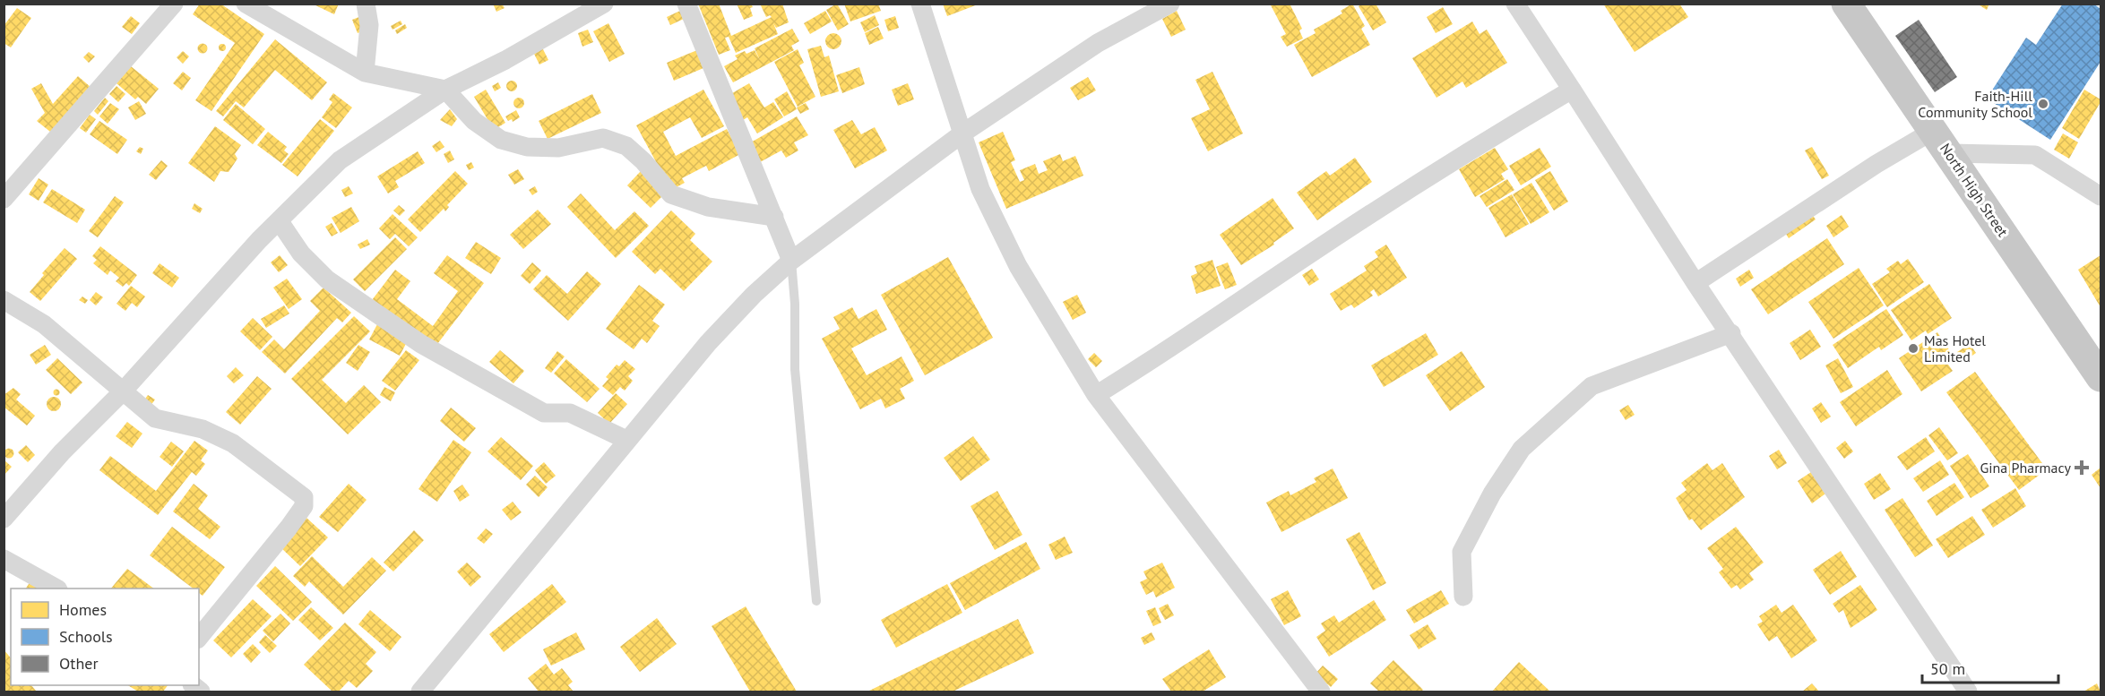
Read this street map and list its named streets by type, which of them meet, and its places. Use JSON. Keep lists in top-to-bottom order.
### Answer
{
  "streets": {
    "highway": ["North High Street"]
  },
  "places": {
    "other": ["Faith-Hill Community School", "Mas Hotel Limited"],
    "health": ["Gina Pharmacy"]
  },
  "legend": ["Homes", "Schools", "Other"],
  "scale_bar": "50 m"
}
